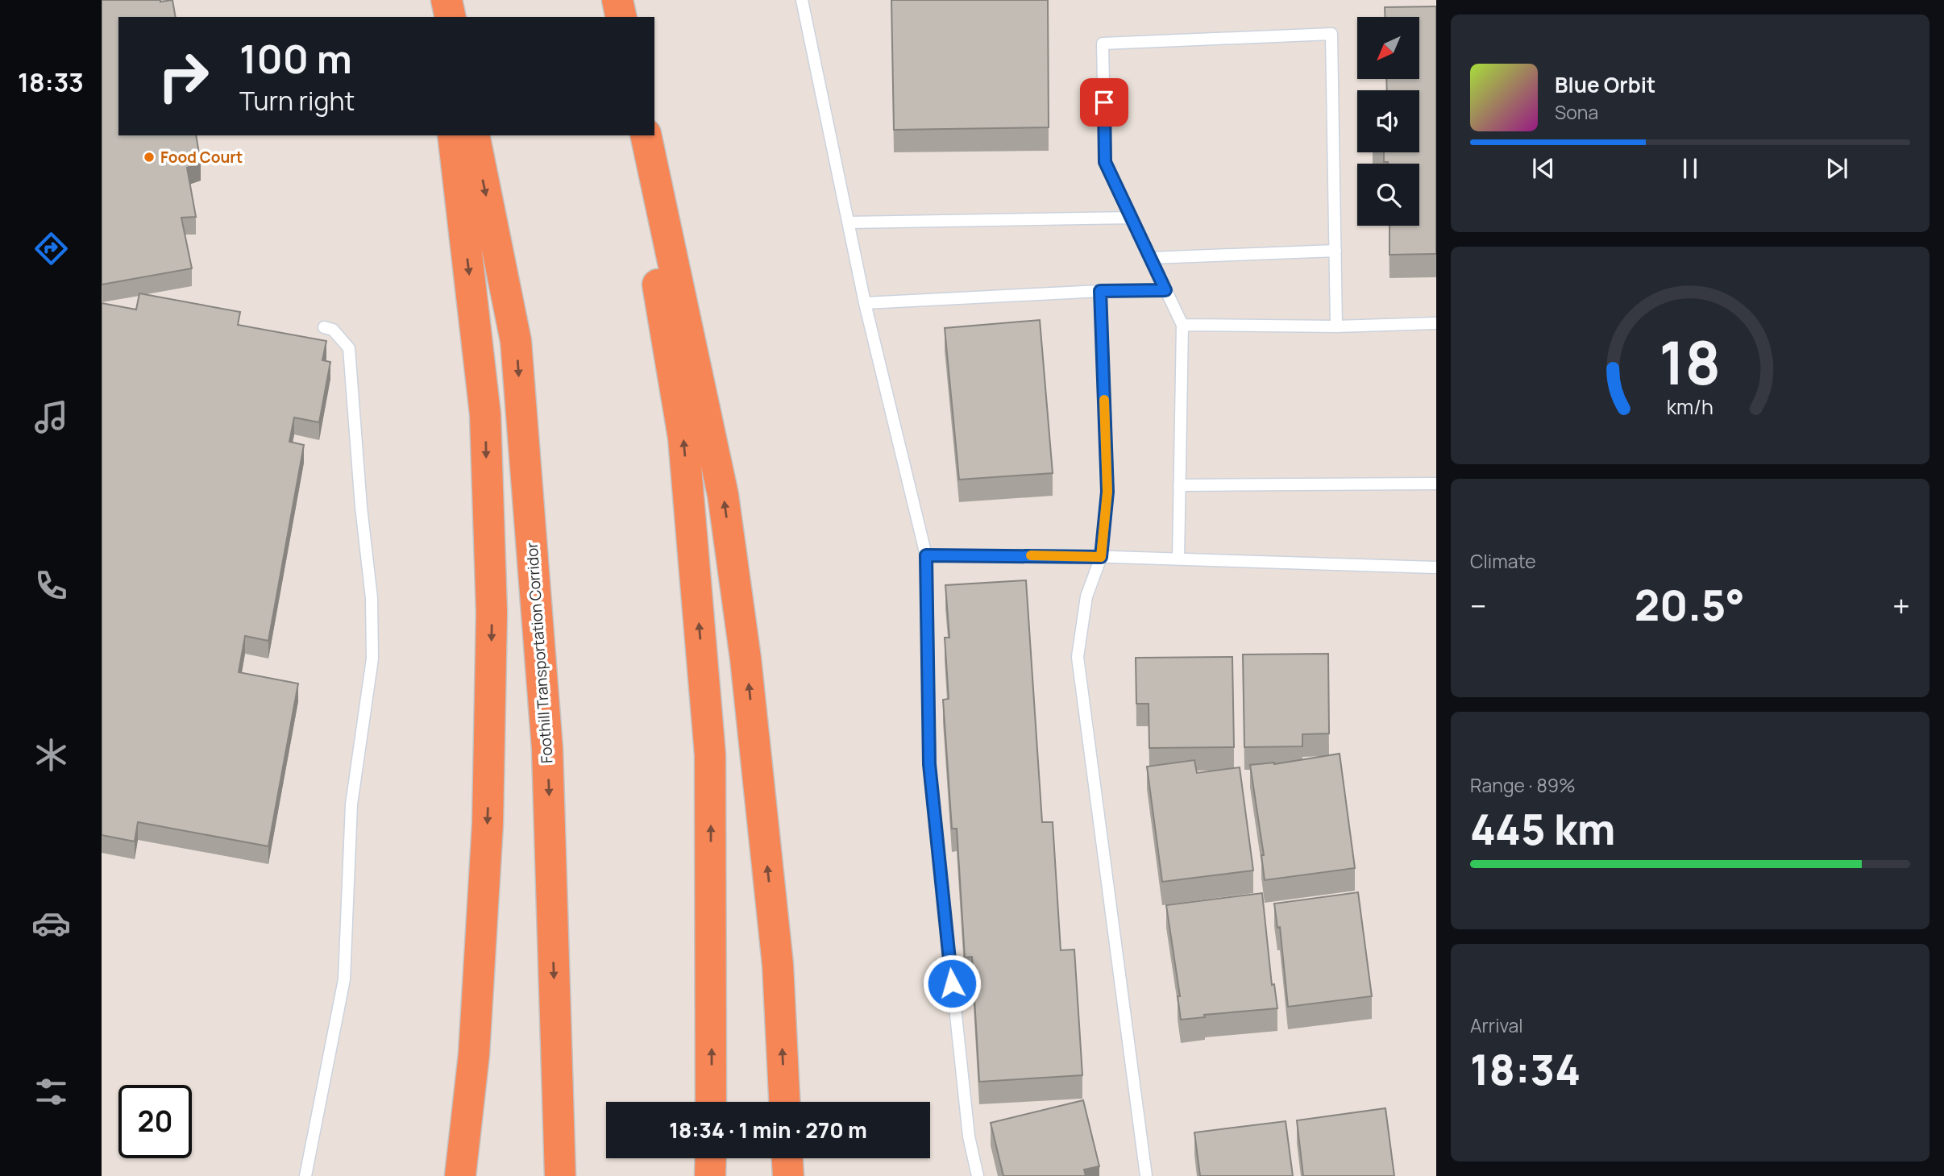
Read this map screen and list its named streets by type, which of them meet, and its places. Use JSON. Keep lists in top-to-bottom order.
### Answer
{
  "streets": {
    "highway": ["Foothill Transportation Corridor"]
  },
  "places": ["Food Court"],
  "north": "bottom left",
  "page": {
    "tabs": "18:33",
    "turn": ["100 m", "Turn right"],
    "song": ["Blue Orbit", "Sona"],
    "tile": [
      "Climate",
      ["Range · 89%", "445 km"],
      ["Arrival", "18:34"]
    ],
    "heat": ["−", "20.5°", "+"],
    "limit": "20",
    "trip": "18:34 · 1 min · 270 m",
    "gauge": ["18", "km/h"]
  }
}
